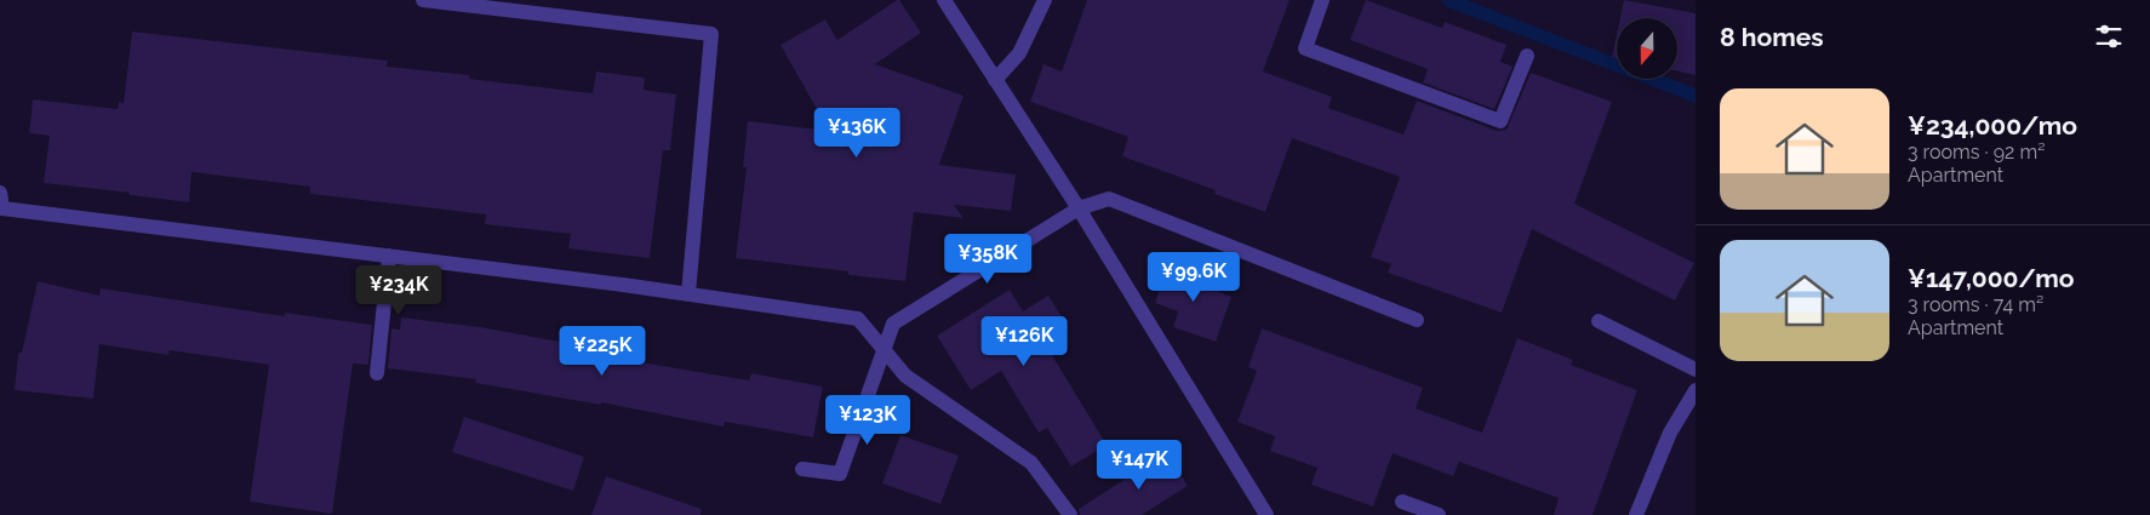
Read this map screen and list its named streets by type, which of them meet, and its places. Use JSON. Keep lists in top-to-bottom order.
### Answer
{
  "north": "bottom",
  "page": {
    "heading": "8 homes",
    "list": [
      {
        "name": "¥234,000/mo",
        "note": "3 rooms · 92 m² · Apartment"
      },
      {
        "name": "¥147,000/mo",
        "note": "3 rooms · 74 m² · Apartment"
      }
    ],
    "price": [
      "¥136K",
      "¥358K",
      "¥99.6K",
      "¥234K",
      "¥126K",
      "¥225K",
      "¥123K",
      "¥147K"
    ]
  }
}
